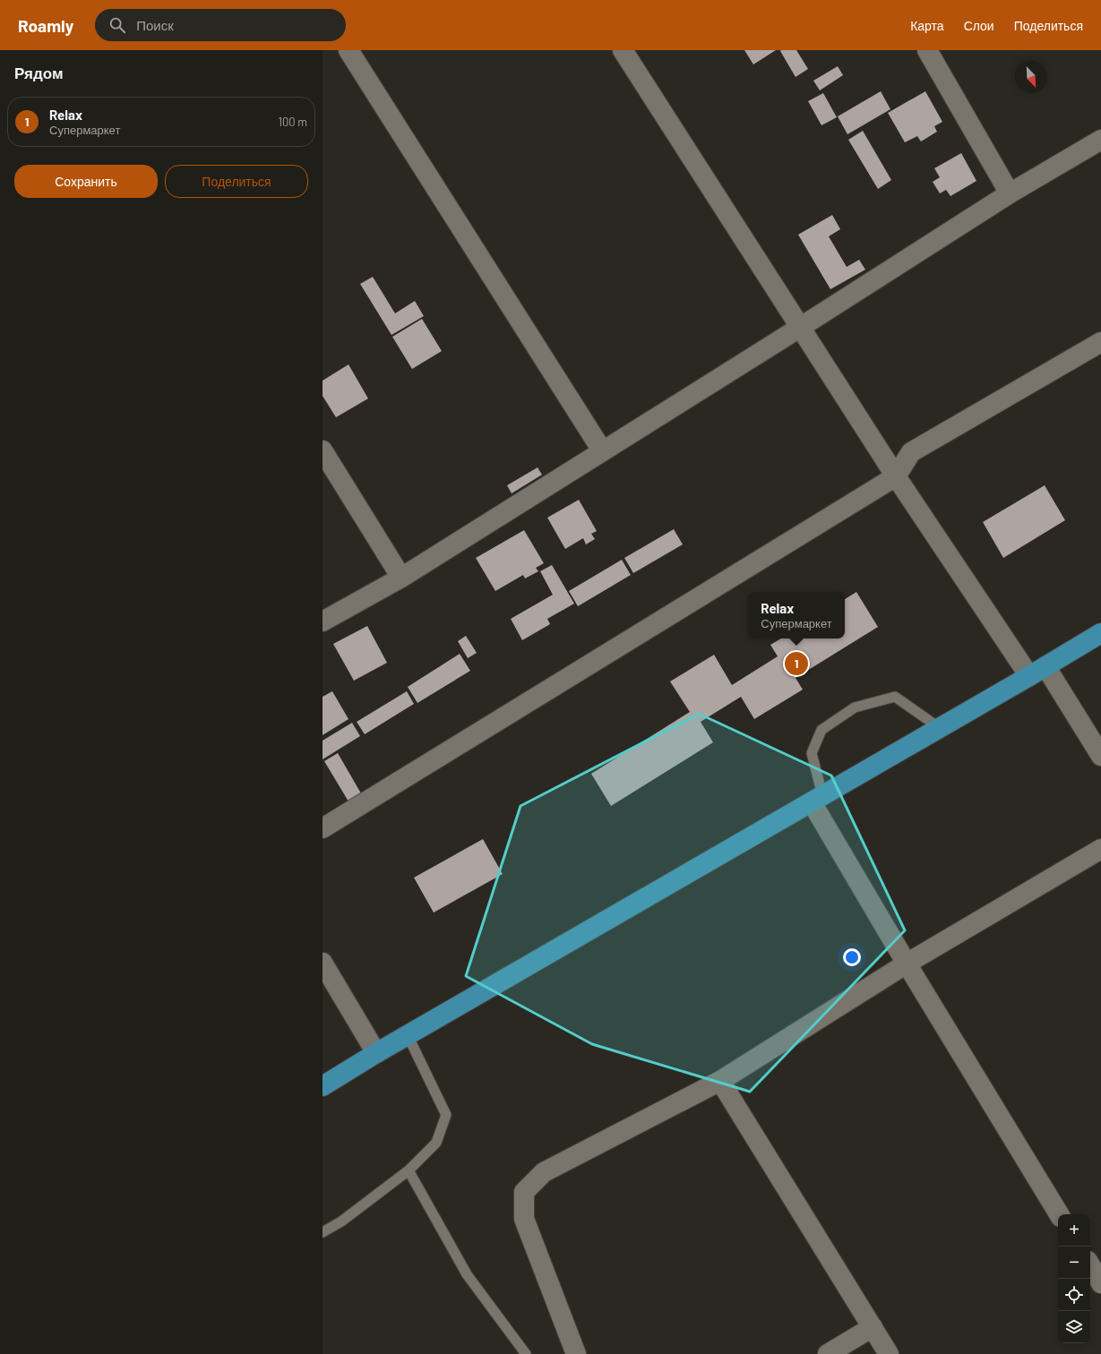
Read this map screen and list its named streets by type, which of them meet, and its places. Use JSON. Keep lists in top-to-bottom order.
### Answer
{
  "north": "bottom right",
  "page": {
    "header": "Roamly",
    "search": "Поиск",
    "nav": ["Карта", "Слои", "Поделиться"],
    "heading": "Рядом",
    "list": [
      {
        "mark": "1",
        "name": "Relax",
        "note": "Супермаркет",
        "value": "100 m"
      }
    ],
    "buttons": ["Сохранить", "Поделиться"],
    "popup": ["Relax", "Супермаркет"],
    "pins": "1",
    "map_buttons": ["+", "−"]
  }
}
